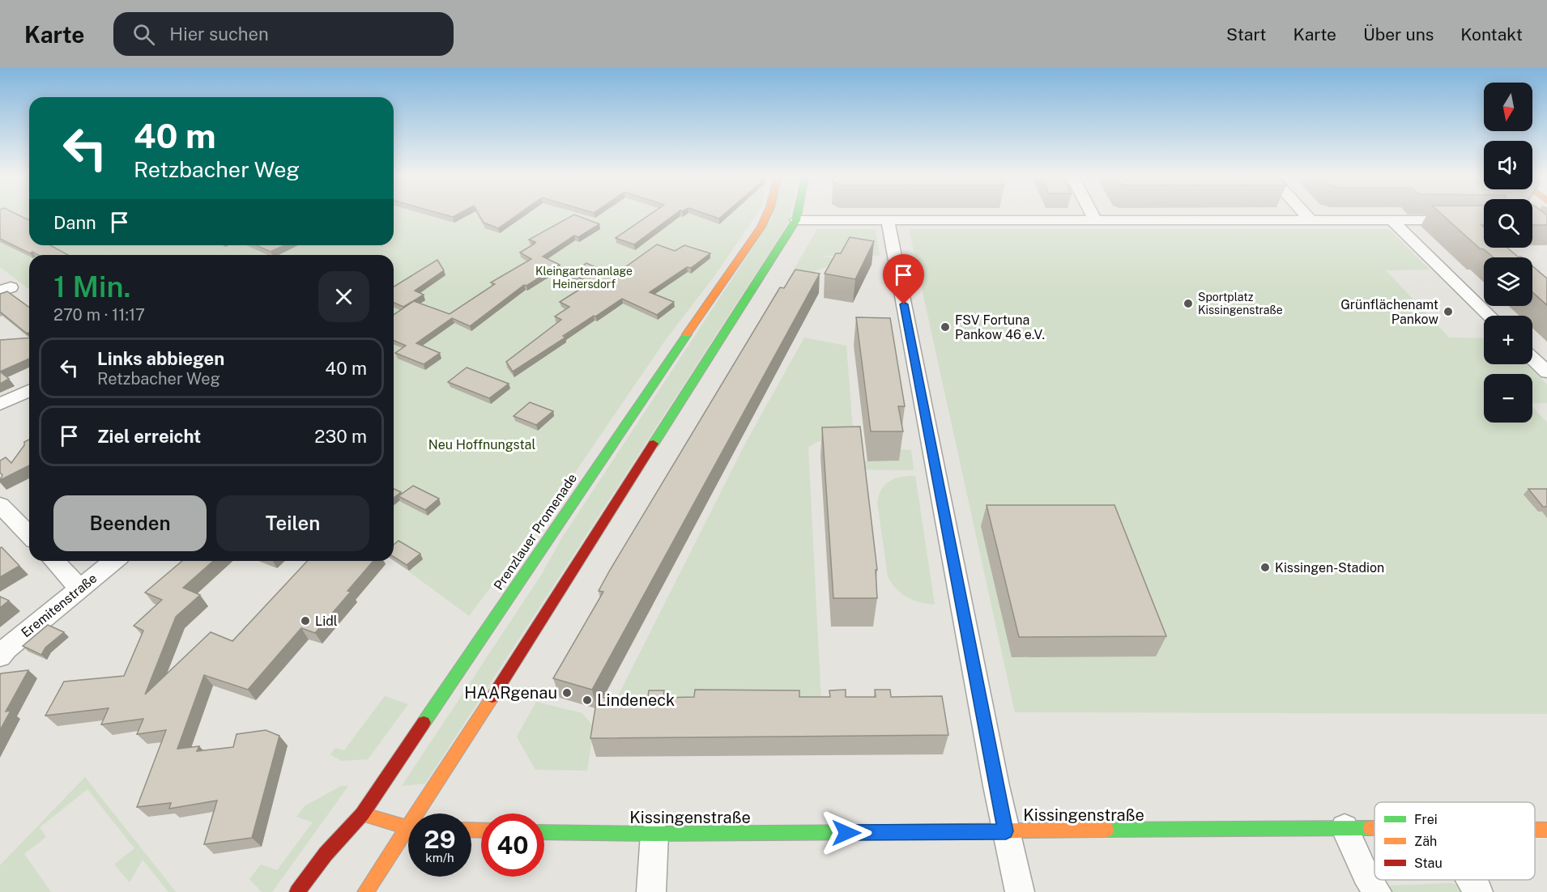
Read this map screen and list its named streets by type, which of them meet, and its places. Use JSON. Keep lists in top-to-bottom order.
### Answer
{
  "streets": {
    "main road": ["Prenzlauer Promenade", "Kissingenstraße"],
    "street": ["Eremitenstraße"]
  },
  "parks": ["Kleingartenanlage Heinersdorf", "Neu Hoffnungstal"],
  "places": [
    "Sportplatz Kissingenstraße",
    "Grünflächenamt Pankow",
    "FSV Fortuna Pankow 46 e.V.",
    "Kissingen-Stadion",
    "Lidl",
    "HAARgenau",
    "Lindeneck"
  ],
  "legend": ["Frei", "Zäh", "Stau"],
  "north": "bottom",
  "page": {
    "header": "Karte",
    "search": "Hier suchen",
    "nav": [
      "Start",
      "Karte",
      "Über uns",
      "Kontakt"
    ],
    "map_buttons": ["+", "−"],
    "turn": ["40 m", "Retzbacher Weg"],
    "then": "Dann",
    "heading": ["1 Min.", "270 m · 11:17"],
    "list": [
      {
        "name": "Links abbiegen",
        "note": "Retzbacher Weg",
        "value": "40 m"
      },
      {
        "name": "Ziel erreicht",
        "value": "230 m"
      }
    ],
    "buttons": ["Beenden", "Teilen"],
    "speed": "29 km/h",
    "limit": "40"
  }
}
